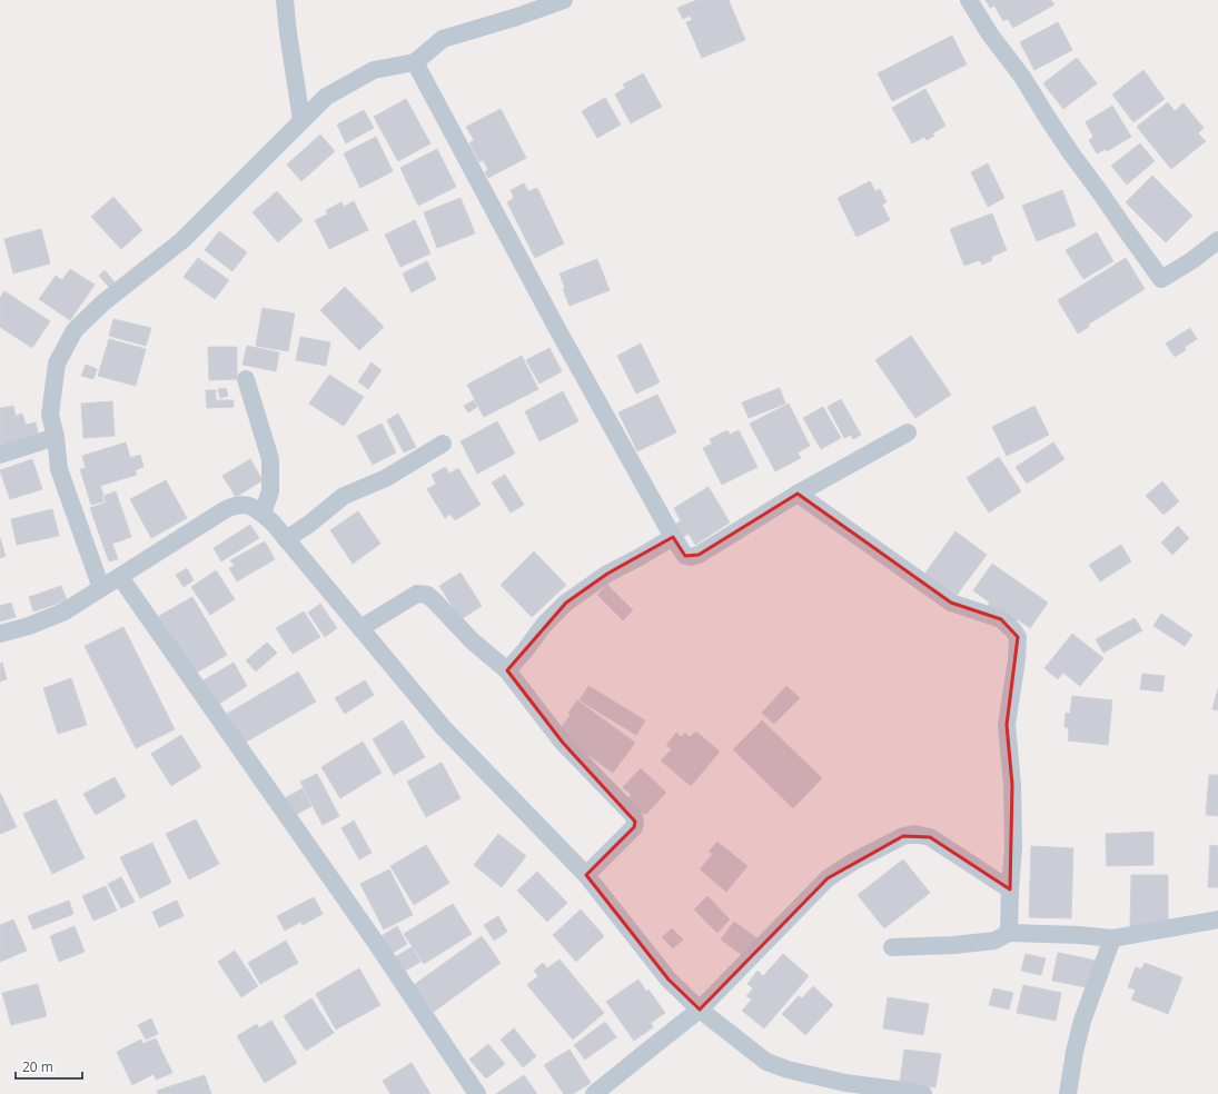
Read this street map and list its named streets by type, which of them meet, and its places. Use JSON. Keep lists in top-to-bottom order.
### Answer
{
  "scale_bar": "20 m"
}
